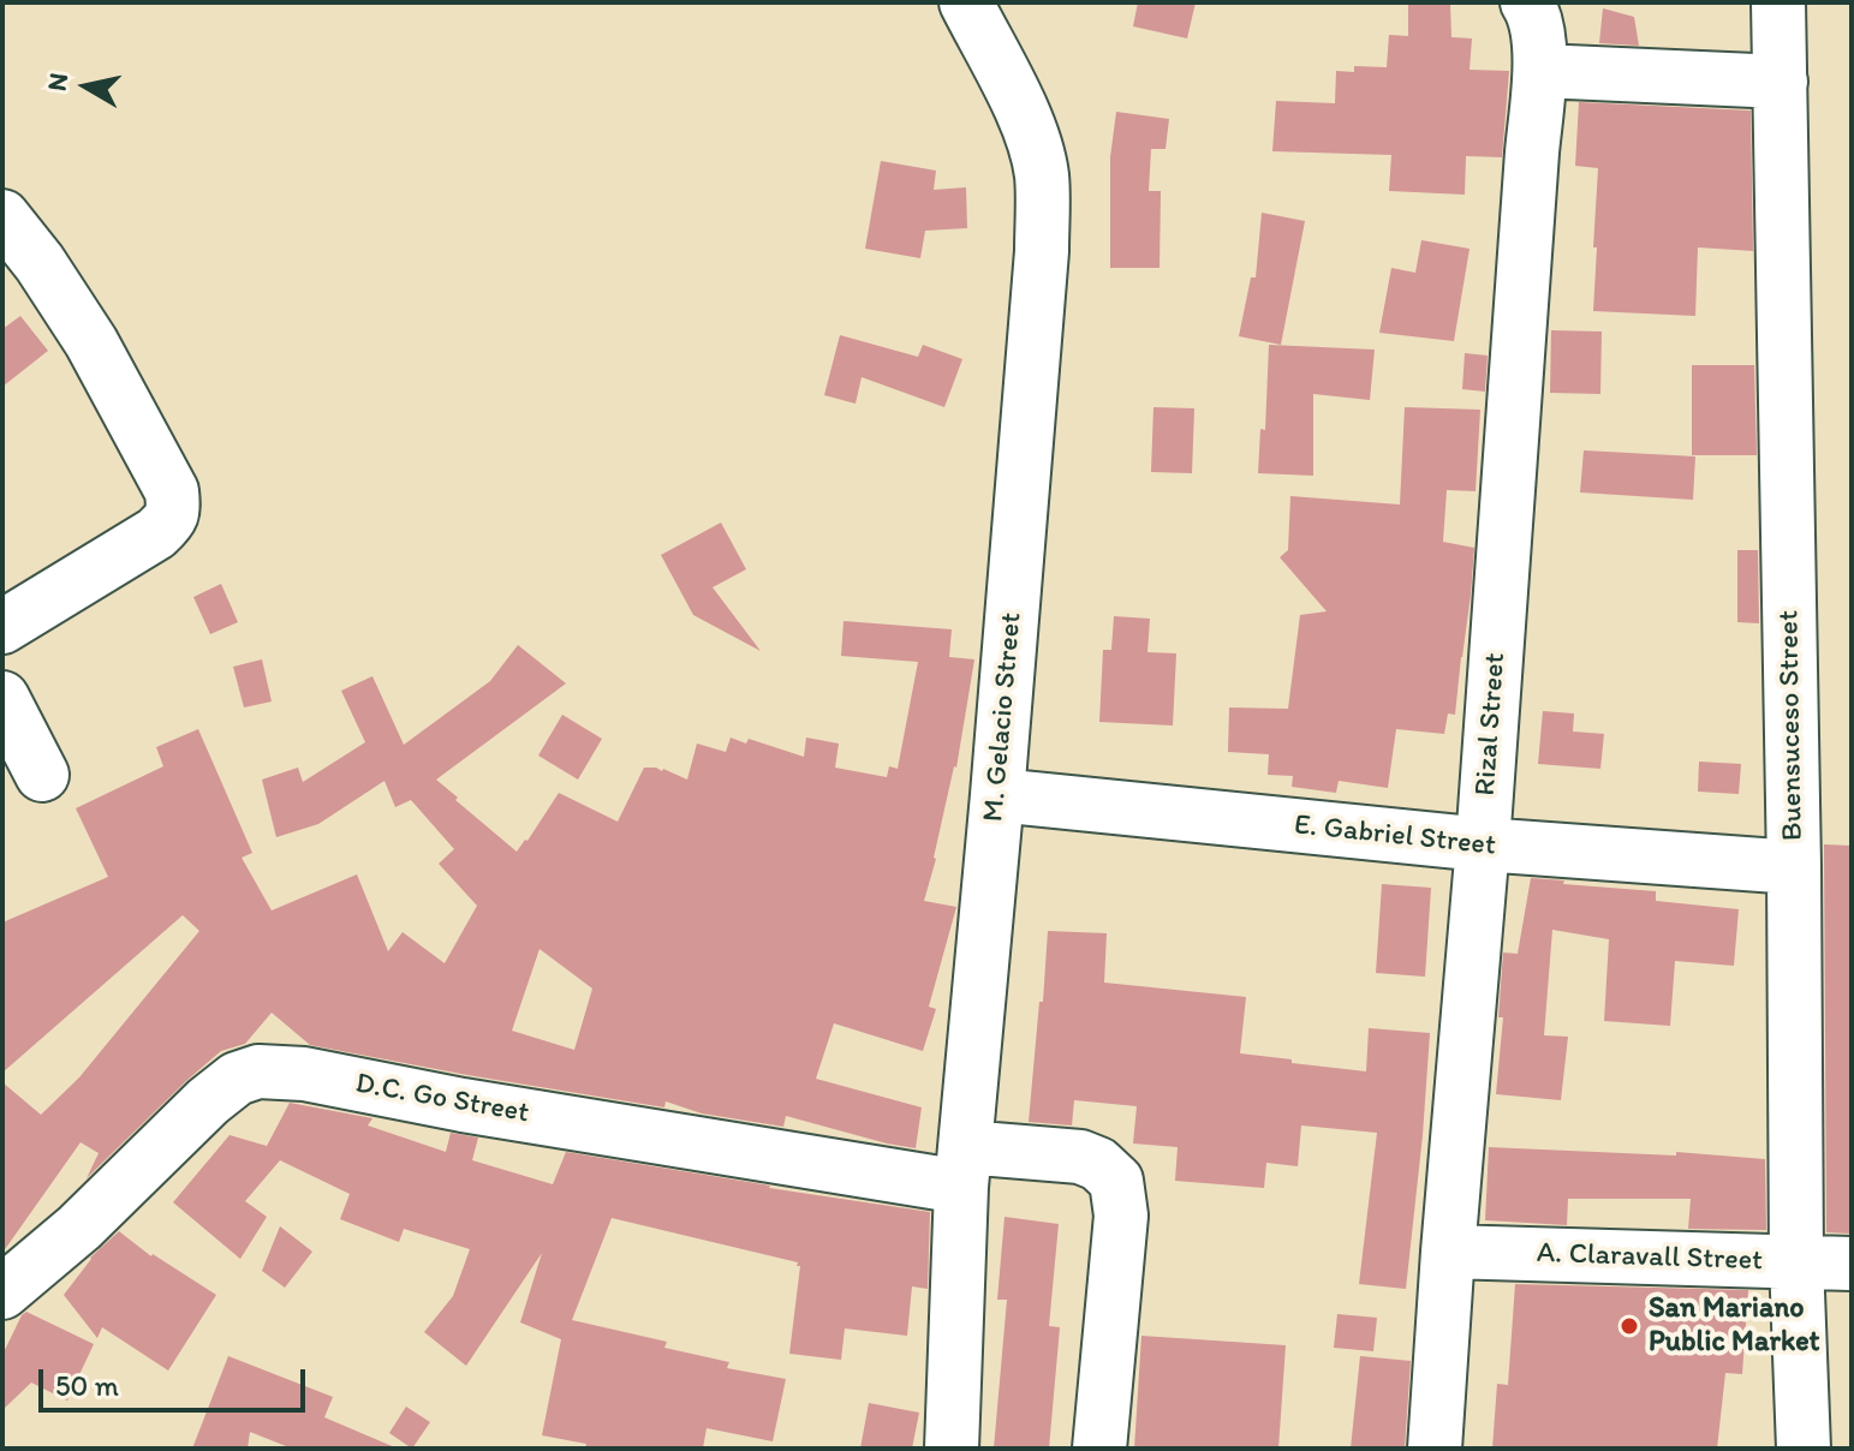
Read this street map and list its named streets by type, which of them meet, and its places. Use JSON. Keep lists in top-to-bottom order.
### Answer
{
  "streets": {
    "street": [
      "M. Gelacio Street",
      "Rizal Street",
      "Buensuceso Street",
      "E. Gabriel Street",
      "D.C. Go Street",
      "A. Claravall Street"
    ]
  },
  "crossings": [
    ["M. Gelacio Street", "E. Gabriel Street"],
    ["M. Gelacio Street", "D.C. Go Street"],
    ["Rizal Street", "E. Gabriel Street"],
    ["Rizal Street", "A. Claravall Street"],
    ["Buensuceso Street", "E. Gabriel Street"],
    ["Buensuceso Street", "A. Claravall Street"]
  ],
  "places": ["San Mariano Public Market"],
  "scale_bar": "50 m",
  "north": "left"
}
